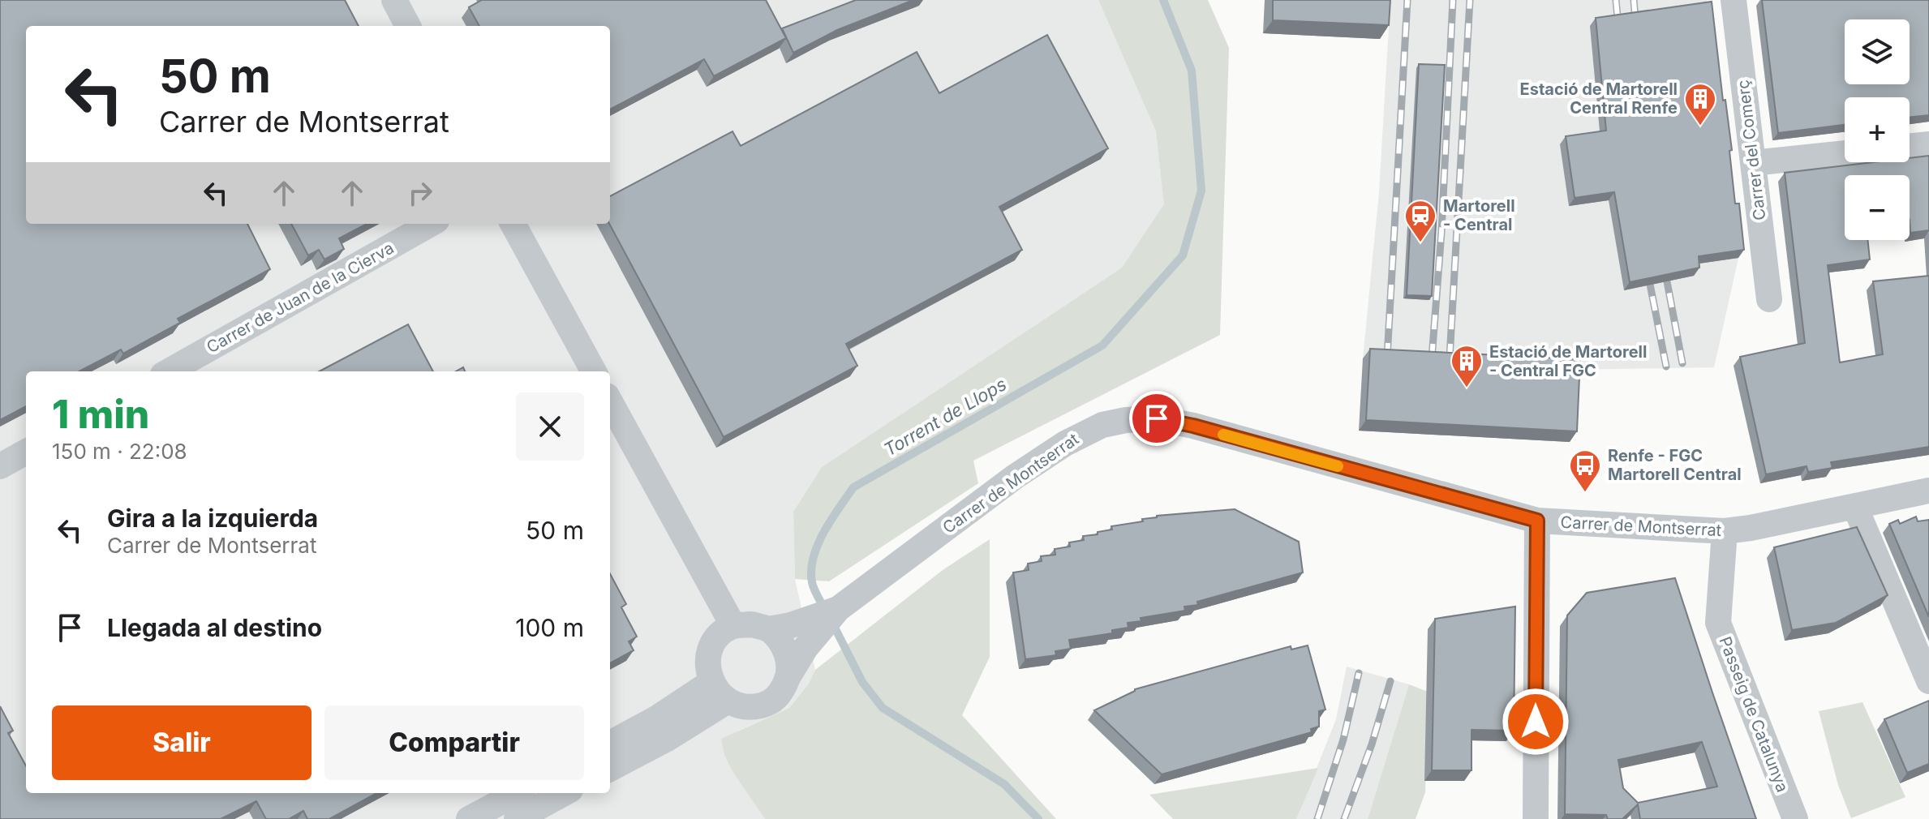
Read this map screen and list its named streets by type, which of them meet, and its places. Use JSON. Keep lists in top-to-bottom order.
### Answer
{
  "streets": {
    "street": [
      "Carrer del Comerç",
      "Carrer de Juan de la Cierva",
      "Carrer de Montserrat",
      "Passeig de Catalunya"
    ]
  },
  "crossings": [
    ["Carrer de Montserrat", "Passeig de Catalunya"]
  ],
  "water": ["Torrent de Llops"],
  "places": {
    "building": ["Estació de Martorell Central Renfe", "Estació de Martorell - Central FGC"],
    "station": ["Martorell - Central"],
    "bus stop": ["Renfe - FGC Martorell Central"]
  },
  "page": {
    "map_buttons": ["+", "−"],
    "turn": ["50 m", "Carrer de Montserrat"],
    "heading": ["1 min", "150 m · 22:08"],
    "list": [
      {
        "name": "Gira a la izquierda",
        "note": "Carrer de Montserrat",
        "value": "50 m"
      },
      {
        "name": "Llegada al destino",
        "value": "100 m"
      }
    ],
    "buttons": ["Salir", "Compartir"]
  }
}
